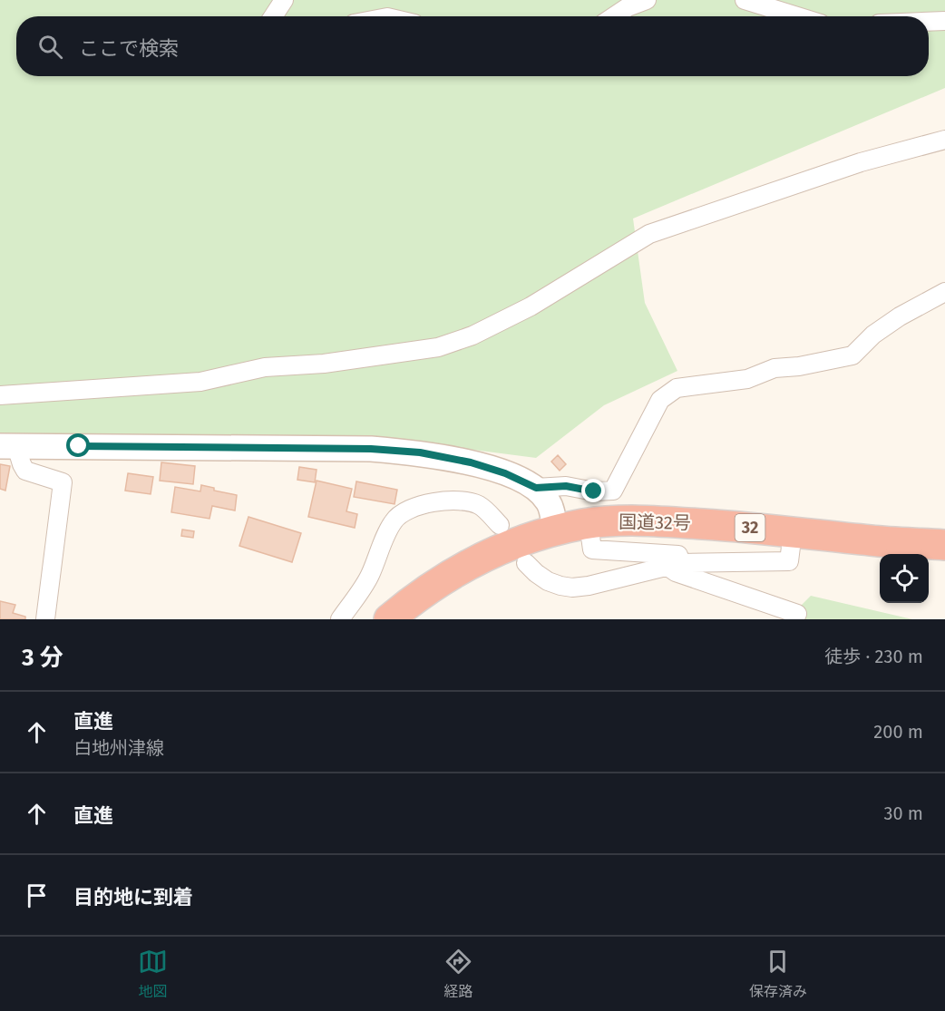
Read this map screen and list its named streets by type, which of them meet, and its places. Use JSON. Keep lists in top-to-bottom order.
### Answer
{
  "streets": {
    "highway": ["国道32号", "32"]
  },
  "page": {
    "search": "ここで検索",
    "heading": ["3 分", "徒歩 · 230 m"],
    "list": [
      ["直進", "白地州津線", "200 m"],
      ["直進", "30 m"],
      "目的地に到着"
    ],
    "nav": ["地図", "経路", "保存済み"]
  }
}
